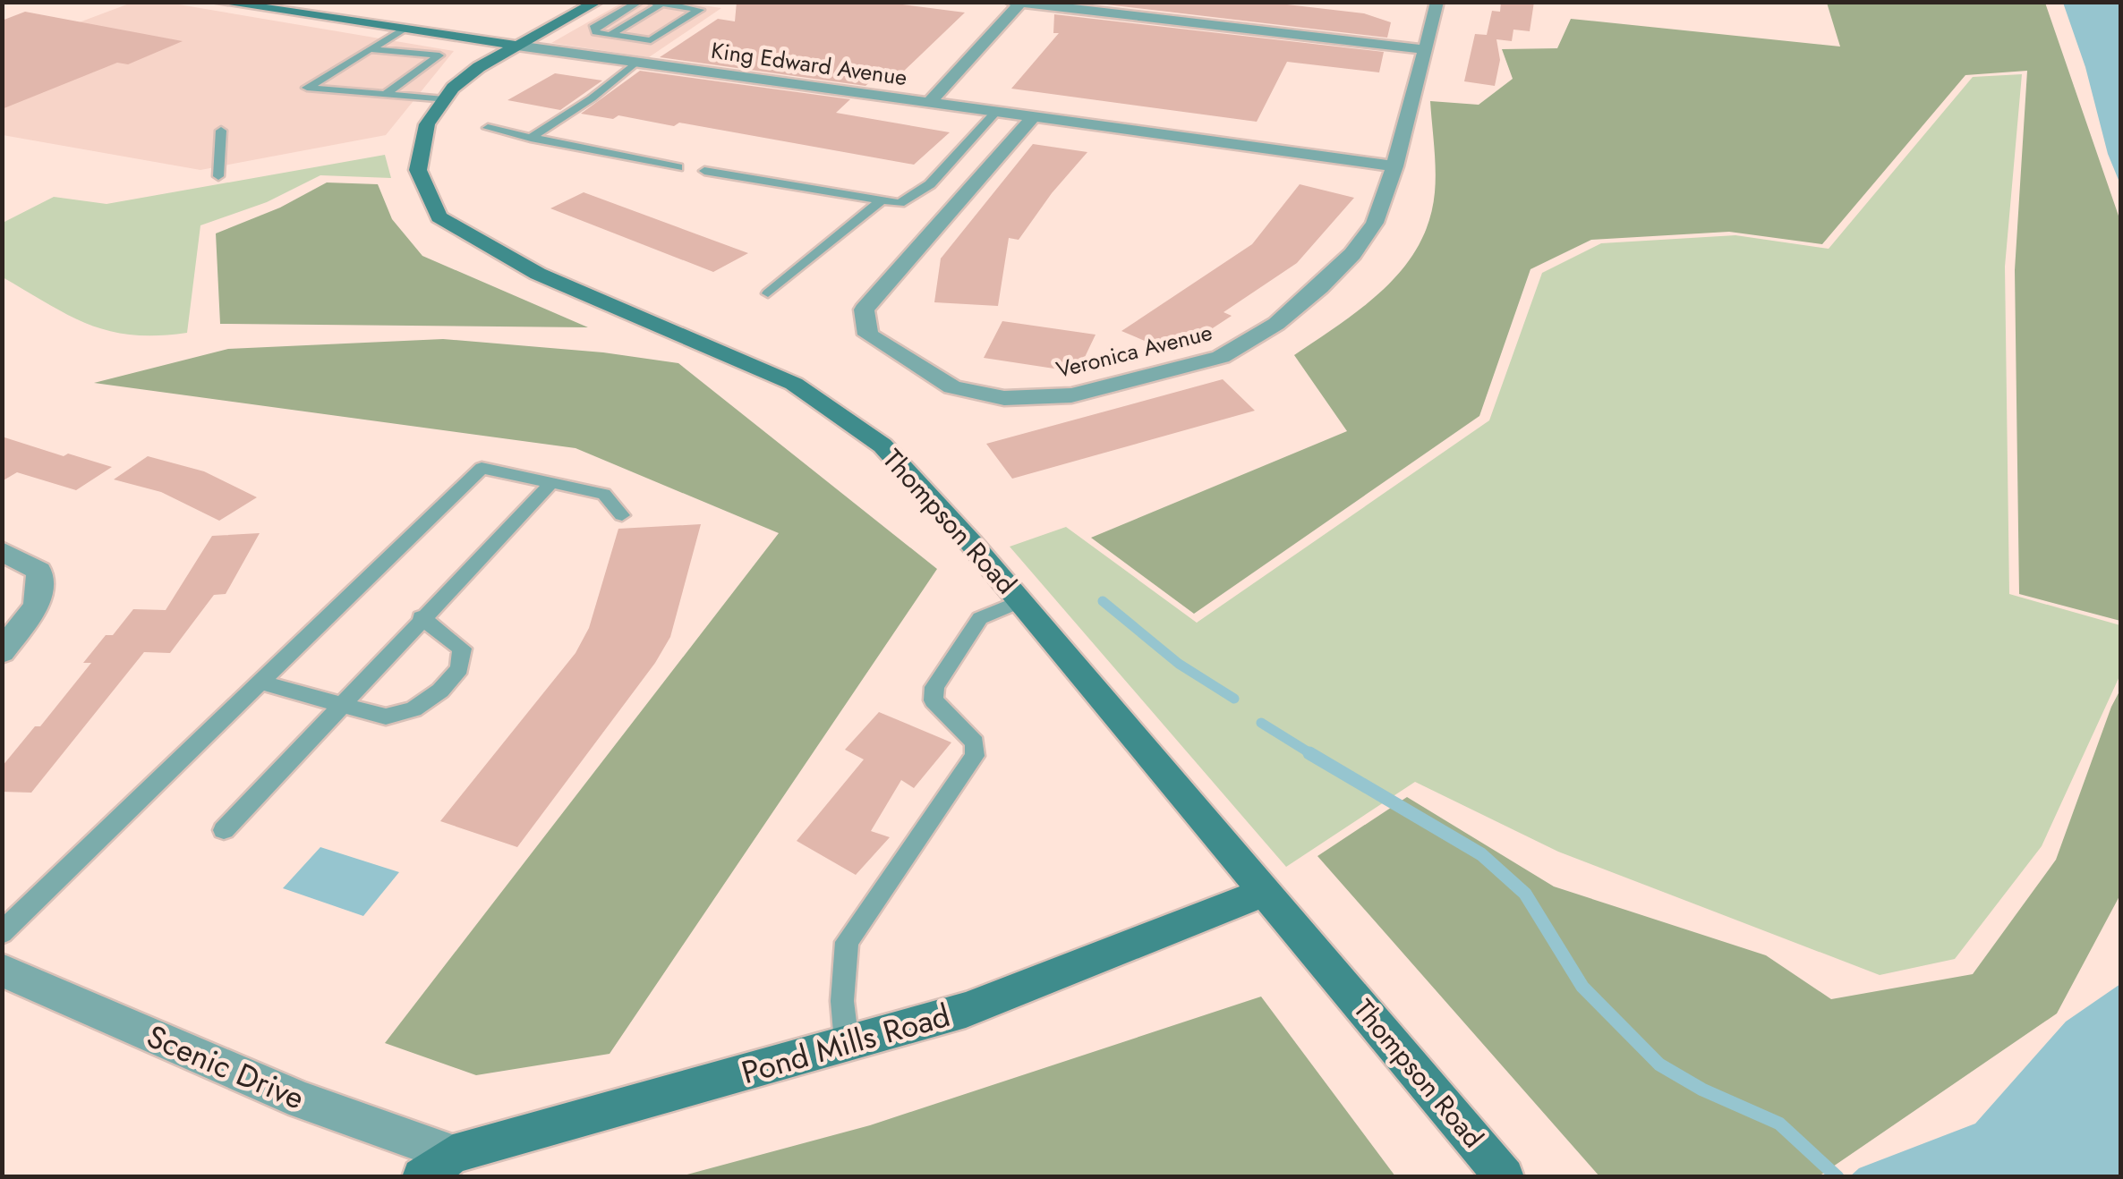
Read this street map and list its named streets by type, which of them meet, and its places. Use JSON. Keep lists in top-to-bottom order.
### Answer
{
  "streets": {
    "street": [
      "King Edward Avenue",
      "Veronica Avenue",
      "Thompson Road",
      "Pond Mills Road",
      "Scenic Drive"
    ]
  },
  "crossings": [
    ["King Edward Avenue", "Veronica Avenue"],
    ["King Edward Avenue", "Thompson Road"],
    ["Thompson Road", "Pond Mills Road"],
    ["Pond Mills Road", "Scenic Drive"]
  ]
}
